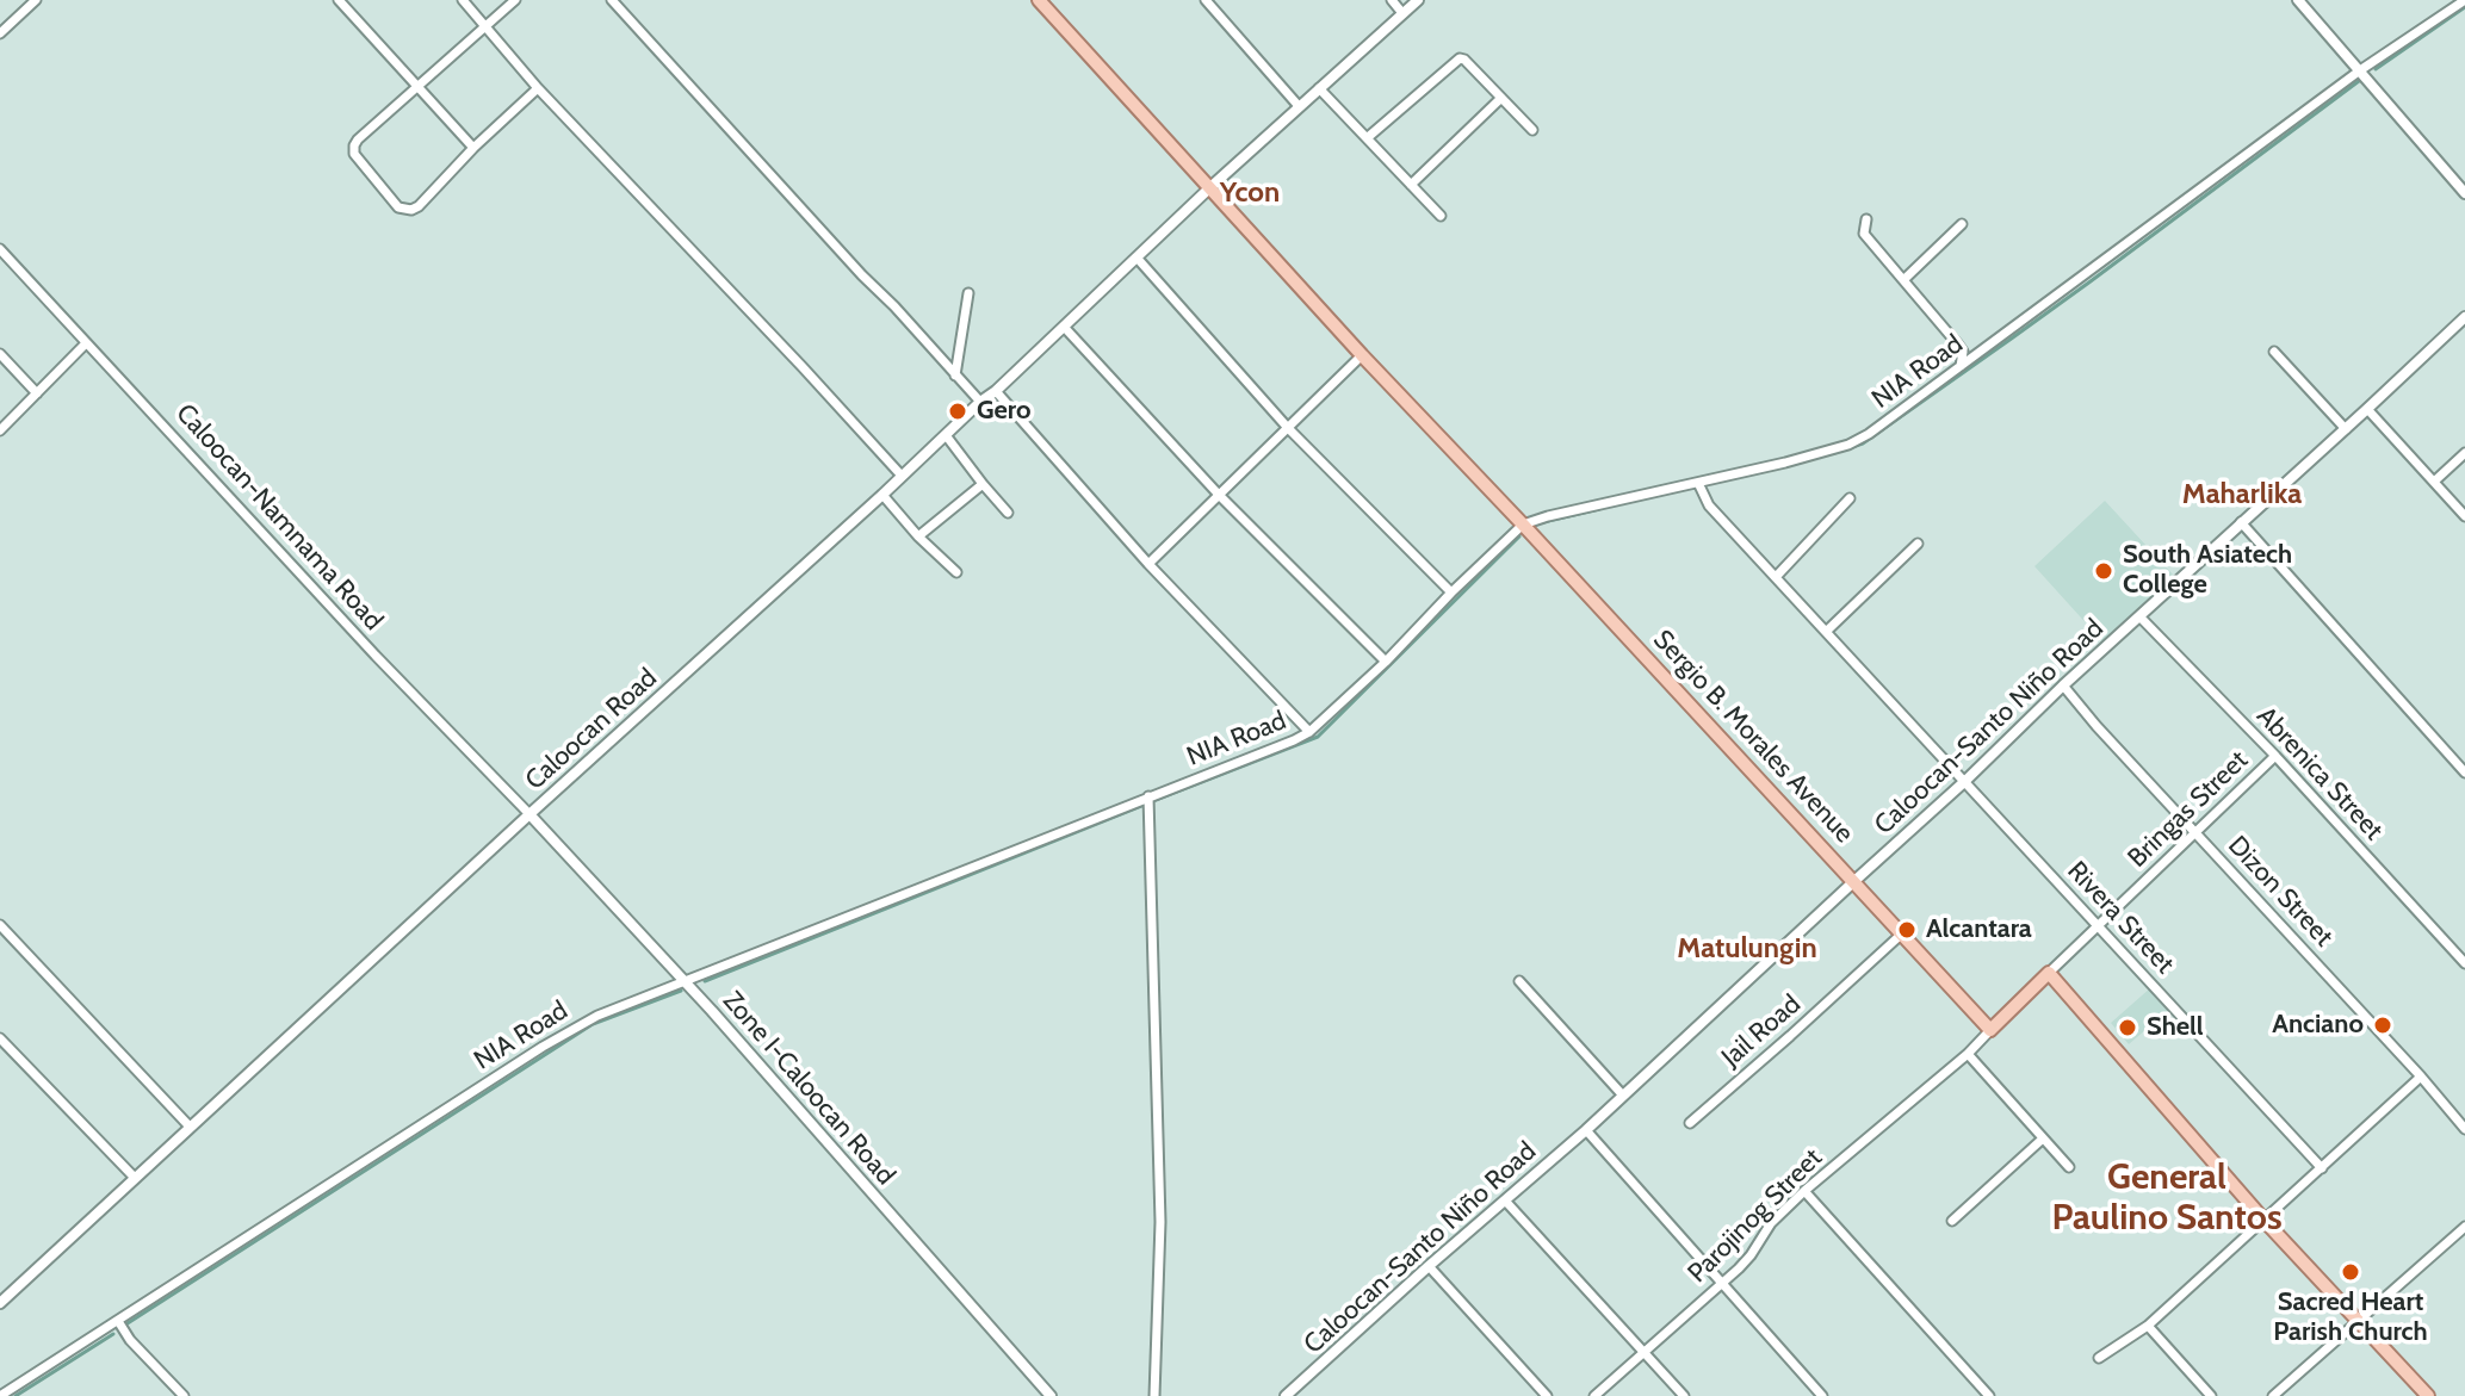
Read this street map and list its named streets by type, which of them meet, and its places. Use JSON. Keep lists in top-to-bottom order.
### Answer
{
  "streets": {
    "main road": ["Sergio B. Morales Avenue"],
    "street": [
      "NIA Road",
      "Caloocan-Namnama Road",
      "Caloocan-Santo Niño Road",
      "Caloocan Road",
      "Abrenica Street",
      "Bringas Street",
      "Dizon Street",
      "Rivera Street",
      "Jail Road",
      "Zone I-Caloocan Road",
      "Parojinog Street"
    ]
  },
  "crossings": [
    ["NIA Road", "Sergio B. Morales Avenue"],
    ["NIA Road", "Rivera Street"],
    ["NIA Road", "Zone I-Caloocan Road"],
    ["Caloocan-Namnama Road", "Caloocan Road"],
    ["Caloocan-Namnama Road", "Zone I-Caloocan Road"],
    ["Caloocan-Santo Niño Road", "Sergio B. Morales Avenue"],
    ["Caloocan-Santo Niño Road", "Abrenica Street"],
    ["Caloocan-Santo Niño Road", "Dizon Street"],
    ["Caloocan-Santo Niño Road", "Rivera Street"],
    ["Caloocan Road", "Sergio B. Morales Avenue"],
    ["Caloocan Road", "Zone I-Caloocan Road"],
    ["Sergio B. Morales Avenue", "Jail Road"],
    ["Sergio B. Morales Avenue", "Parojinog Street"],
    ["Abrenica Street", "Bringas Street"],
    ["Bringas Street", "Dizon Street"],
    ["Bringas Street", "Rivera Street"]
  ],
  "districts": [
    "Ycon",
    "Maharlika",
    "Matulungin",
    "General Paulino Santos"
  ],
  "places": [
    "Gero",
    "South Asiatech College",
    "Alcantara",
    "Anciano",
    "Shell",
    "Sacred Heart Parish Church"
  ]
}
